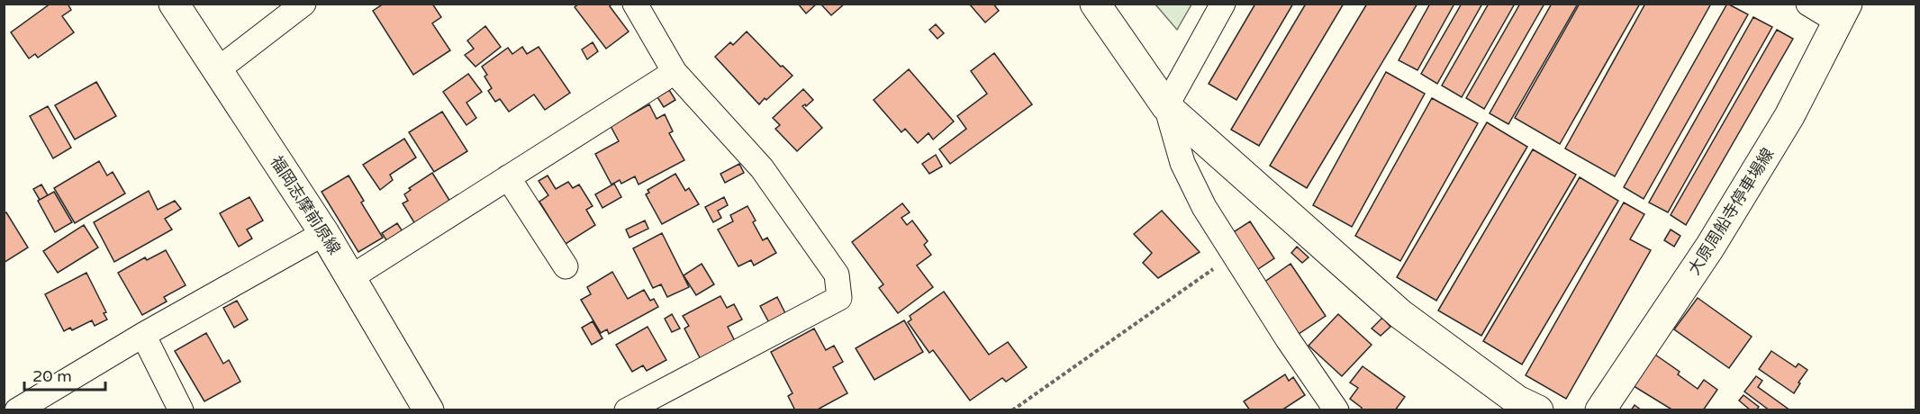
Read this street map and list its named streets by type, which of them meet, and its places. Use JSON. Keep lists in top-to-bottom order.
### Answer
{
  "streets": {
    "main road": ["福岡志摩前原線", "大原周船寺停車場線"]
  },
  "scale_bar": "20 m"
}
